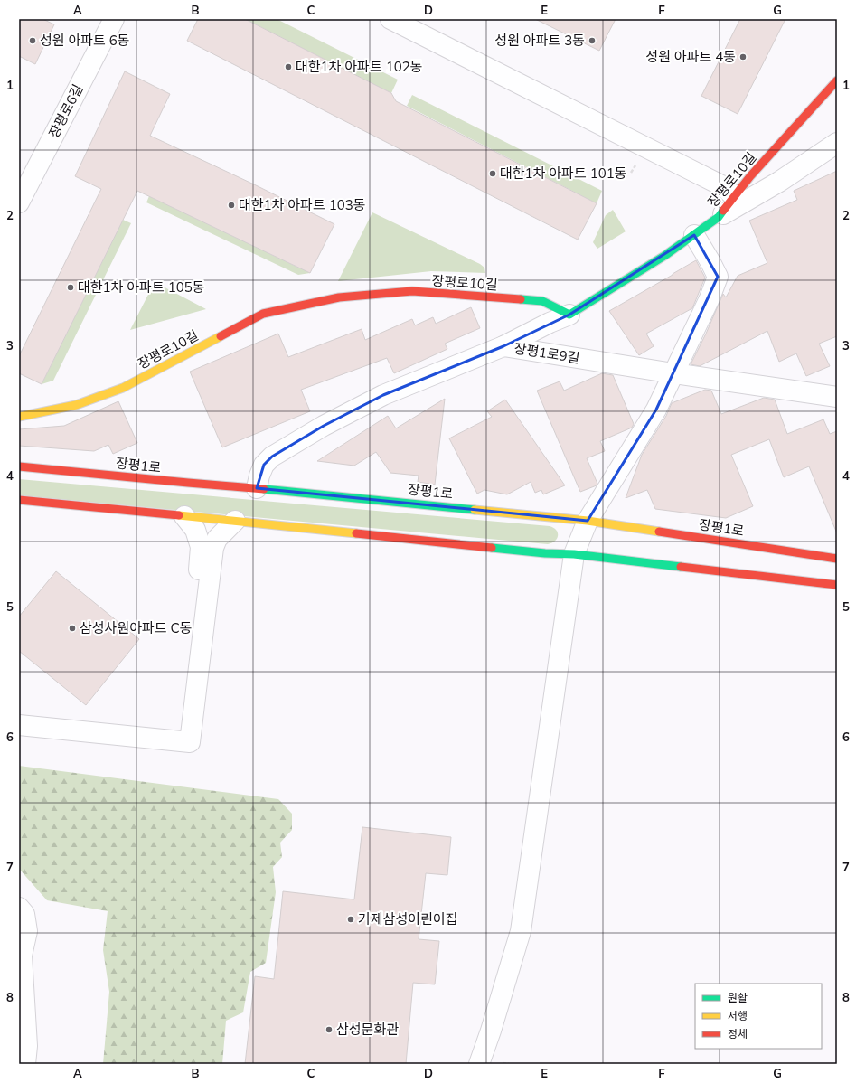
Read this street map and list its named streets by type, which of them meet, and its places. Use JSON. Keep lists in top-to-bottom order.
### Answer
{
  "streets": {
    "street": [
      "장평로6길",
      "장평로10길",
      "장평1로9길",
      "장평1로"
    ]
  },
  "crossings": [
    ["장평1로9길", "장평1로"]
  ],
  "places": [
    "성원 아파트 6동",
    "성원 아파트 3동",
    "성원 아파트 4동",
    "대한1차 아파트 102동",
    "대한1차 아파트 101동",
    "대한1차 아파트 103동",
    "대한1차 아파트 105동",
    "삼성사원아파트 C동",
    "거제삼성어린이집",
    "삼성문화관"
  ],
  "legend": ["원활", "서행", "정체"],
  "grid": {
    "columns": [
      "A",
      "B",
      "C",
      "D",
      "E",
      "F",
      "G"
    ],
    "rows": [
      "1",
      "2",
      "3",
      "4",
      "5",
      "6",
      "7",
      "8"
    ]
  }
}
